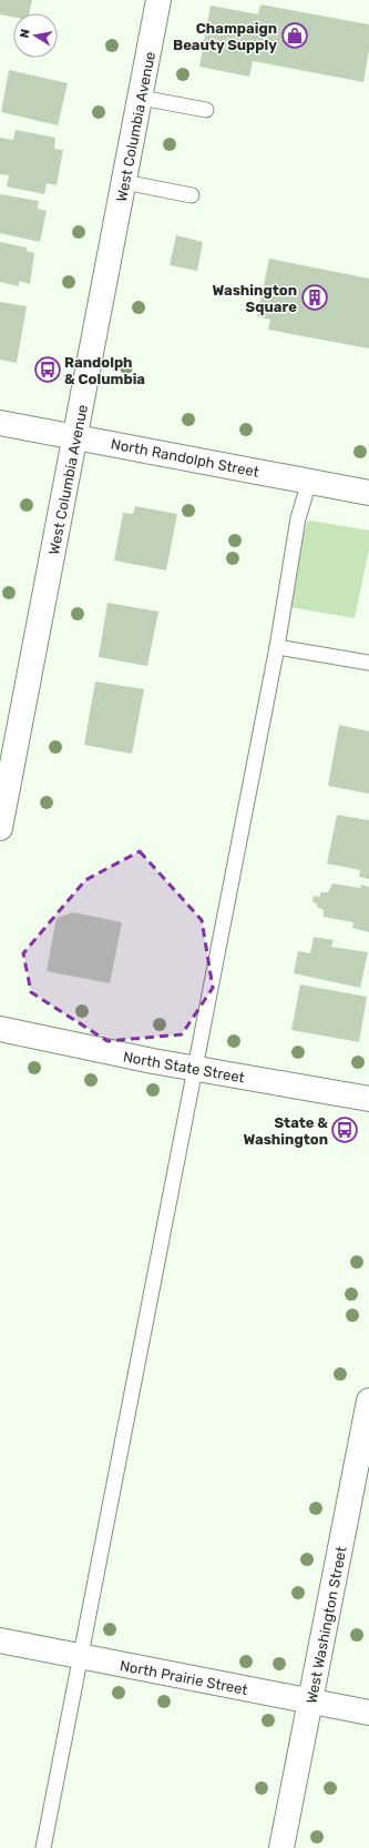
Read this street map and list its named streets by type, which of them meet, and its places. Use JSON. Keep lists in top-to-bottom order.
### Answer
{
  "streets": {
    "street": [
      "West Columbia Avenue",
      "North Randolph Street",
      "North State Street",
      "West Washington Street",
      "North Prairie Street"
    ]
  },
  "crossings": [
    ["West Columbia Avenue", "North Randolph Street"],
    ["West Washington Street", "North Prairie Street"]
  ],
  "places": {
    "shop": ["Champaign Beauty Supply"],
    "building": ["Washington Square"],
    "bus stop": ["Randolph & Columbia", "State & Washington"]
  },
  "north": "left"
}
